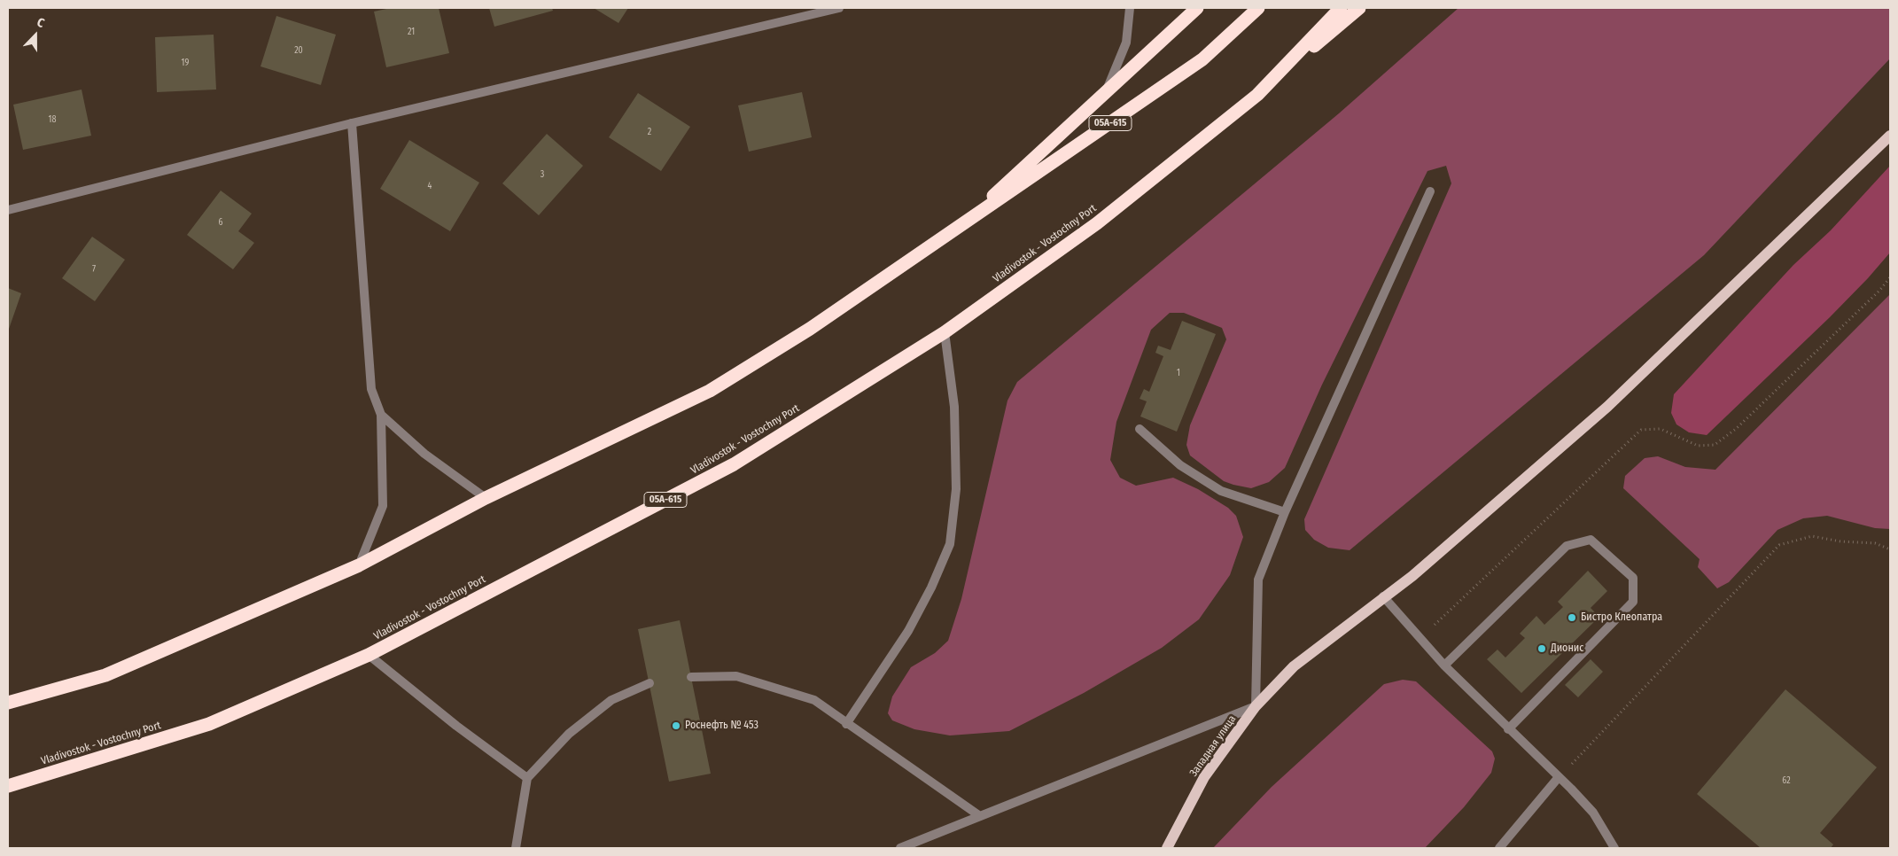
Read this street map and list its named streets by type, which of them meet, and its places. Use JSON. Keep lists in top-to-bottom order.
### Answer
{
  "streets": {
    "highway": ["05А-615", "Vladivostok - Vostochny Port"],
    "main road": ["Западная улица"]
  },
  "places": ["Бистро Клеопатра", "Дионис", "Роснефть № 453"],
  "house_numbers": [
    "21",
    "20",
    "19",
    "18",
    "2",
    "3",
    "4",
    "6",
    "7",
    "1",
    "62"
  ],
  "north": "top"
}
